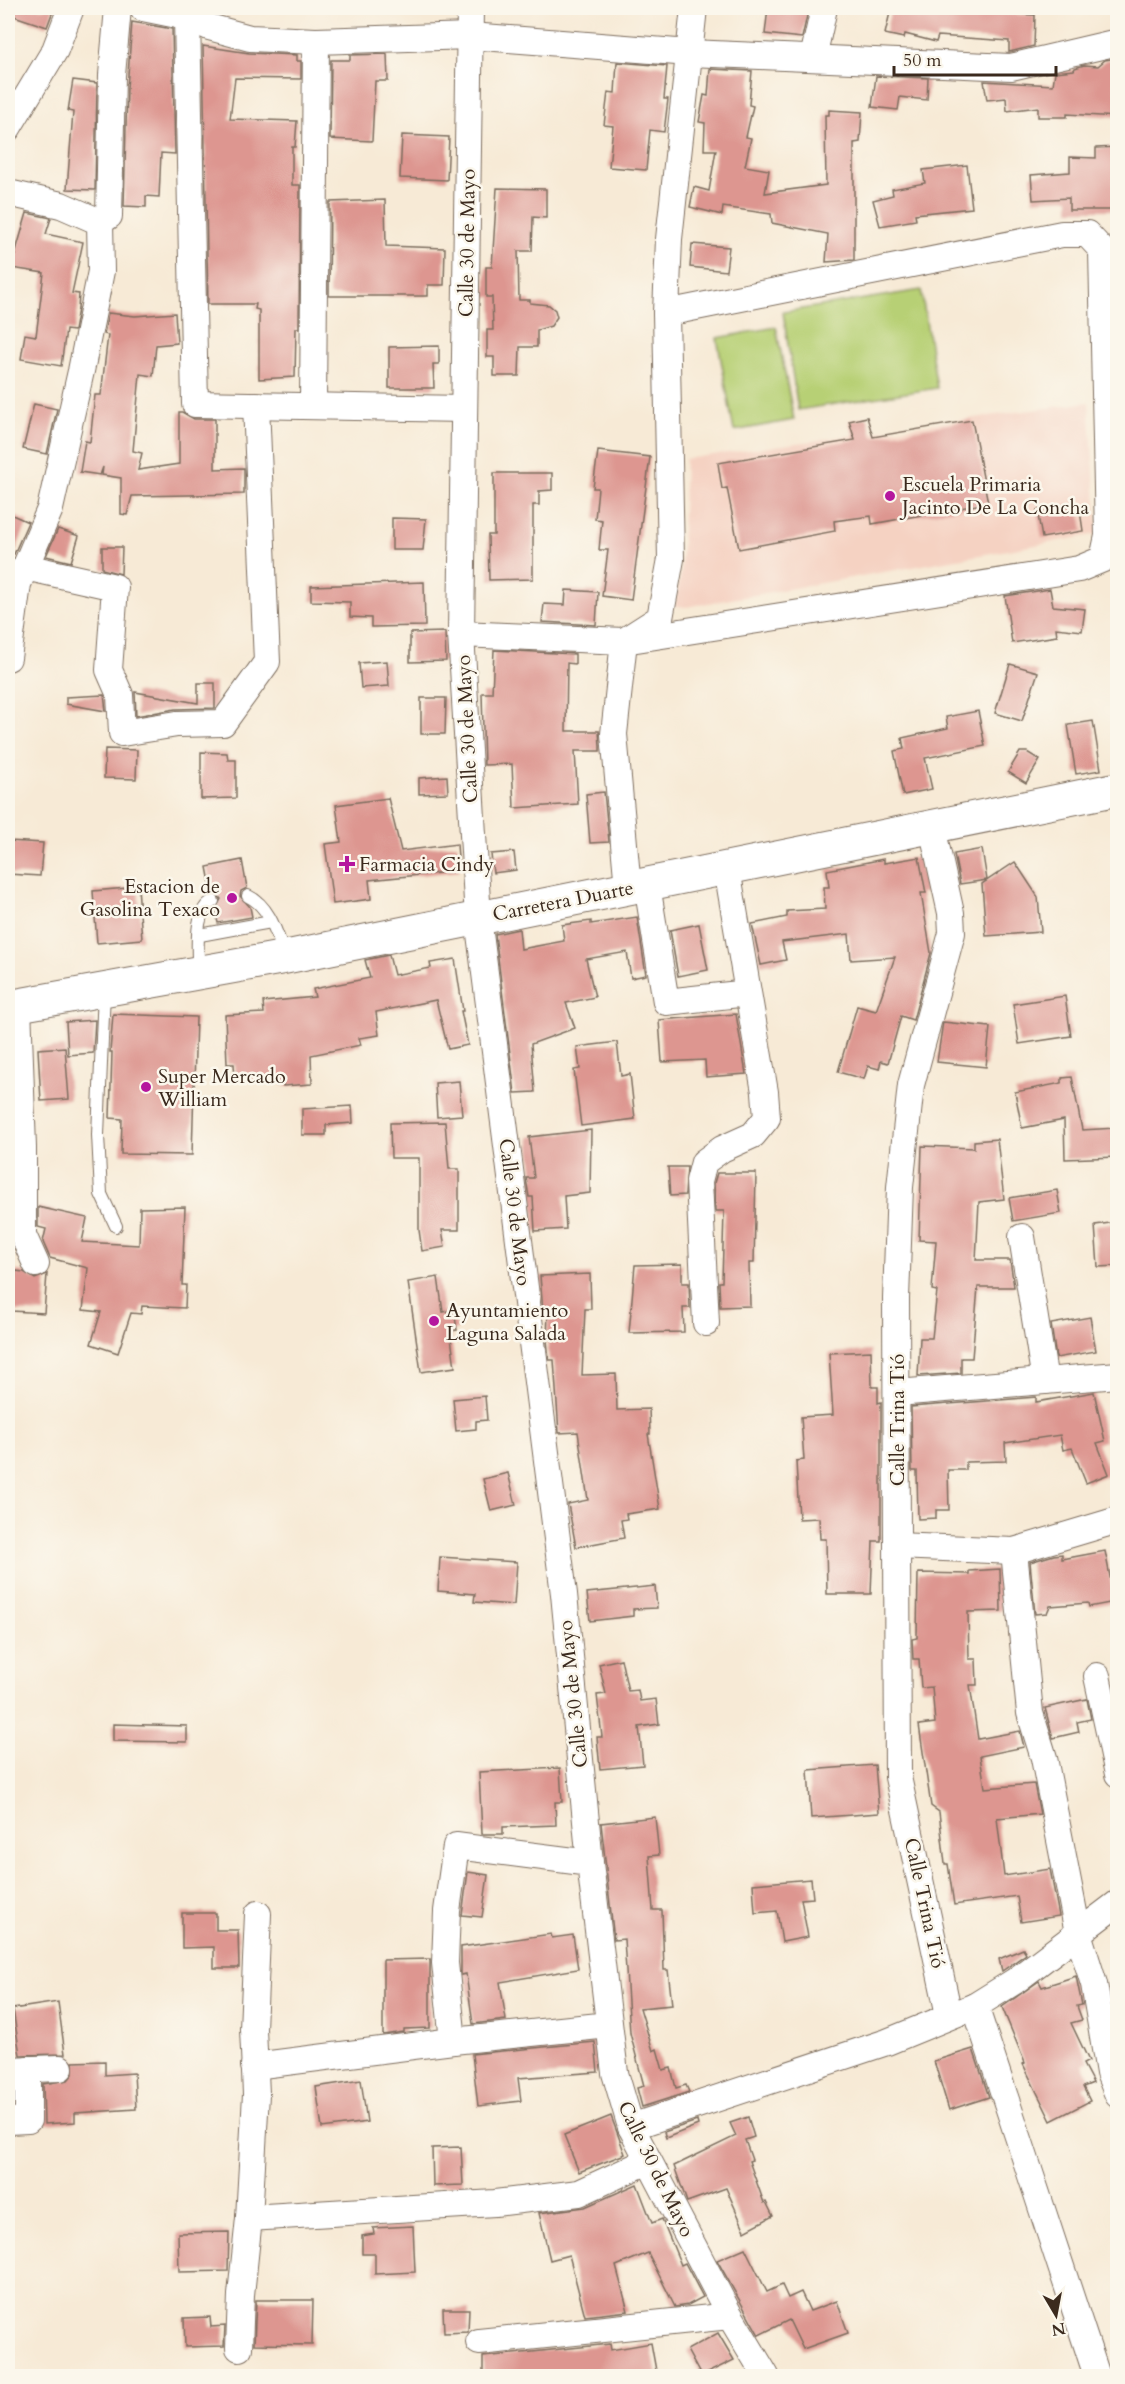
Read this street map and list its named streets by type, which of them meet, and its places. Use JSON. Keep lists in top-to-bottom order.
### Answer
{
  "streets": {
    "main road": ["Carretera Duarte"],
    "street": ["Calle 30 de Mayo", "Calle Trina Tió"]
  },
  "crossings": [
    ["Calle 30 de Mayo", "Carretera Duarte"],
    ["Carretera Duarte", "Calle Trina Tió"]
  ],
  "places": {
    "other": [
      "Escuela Primaria Jacinto De La Concha",
      "Estacion de Gasolina Texaco",
      "Super Mercado William",
      "Ayuntamiento Laguna Salada"
    ],
    "health": ["Farmacia Cindy"]
  },
  "scale_bar": "50 m",
  "north": "bottom"
}
